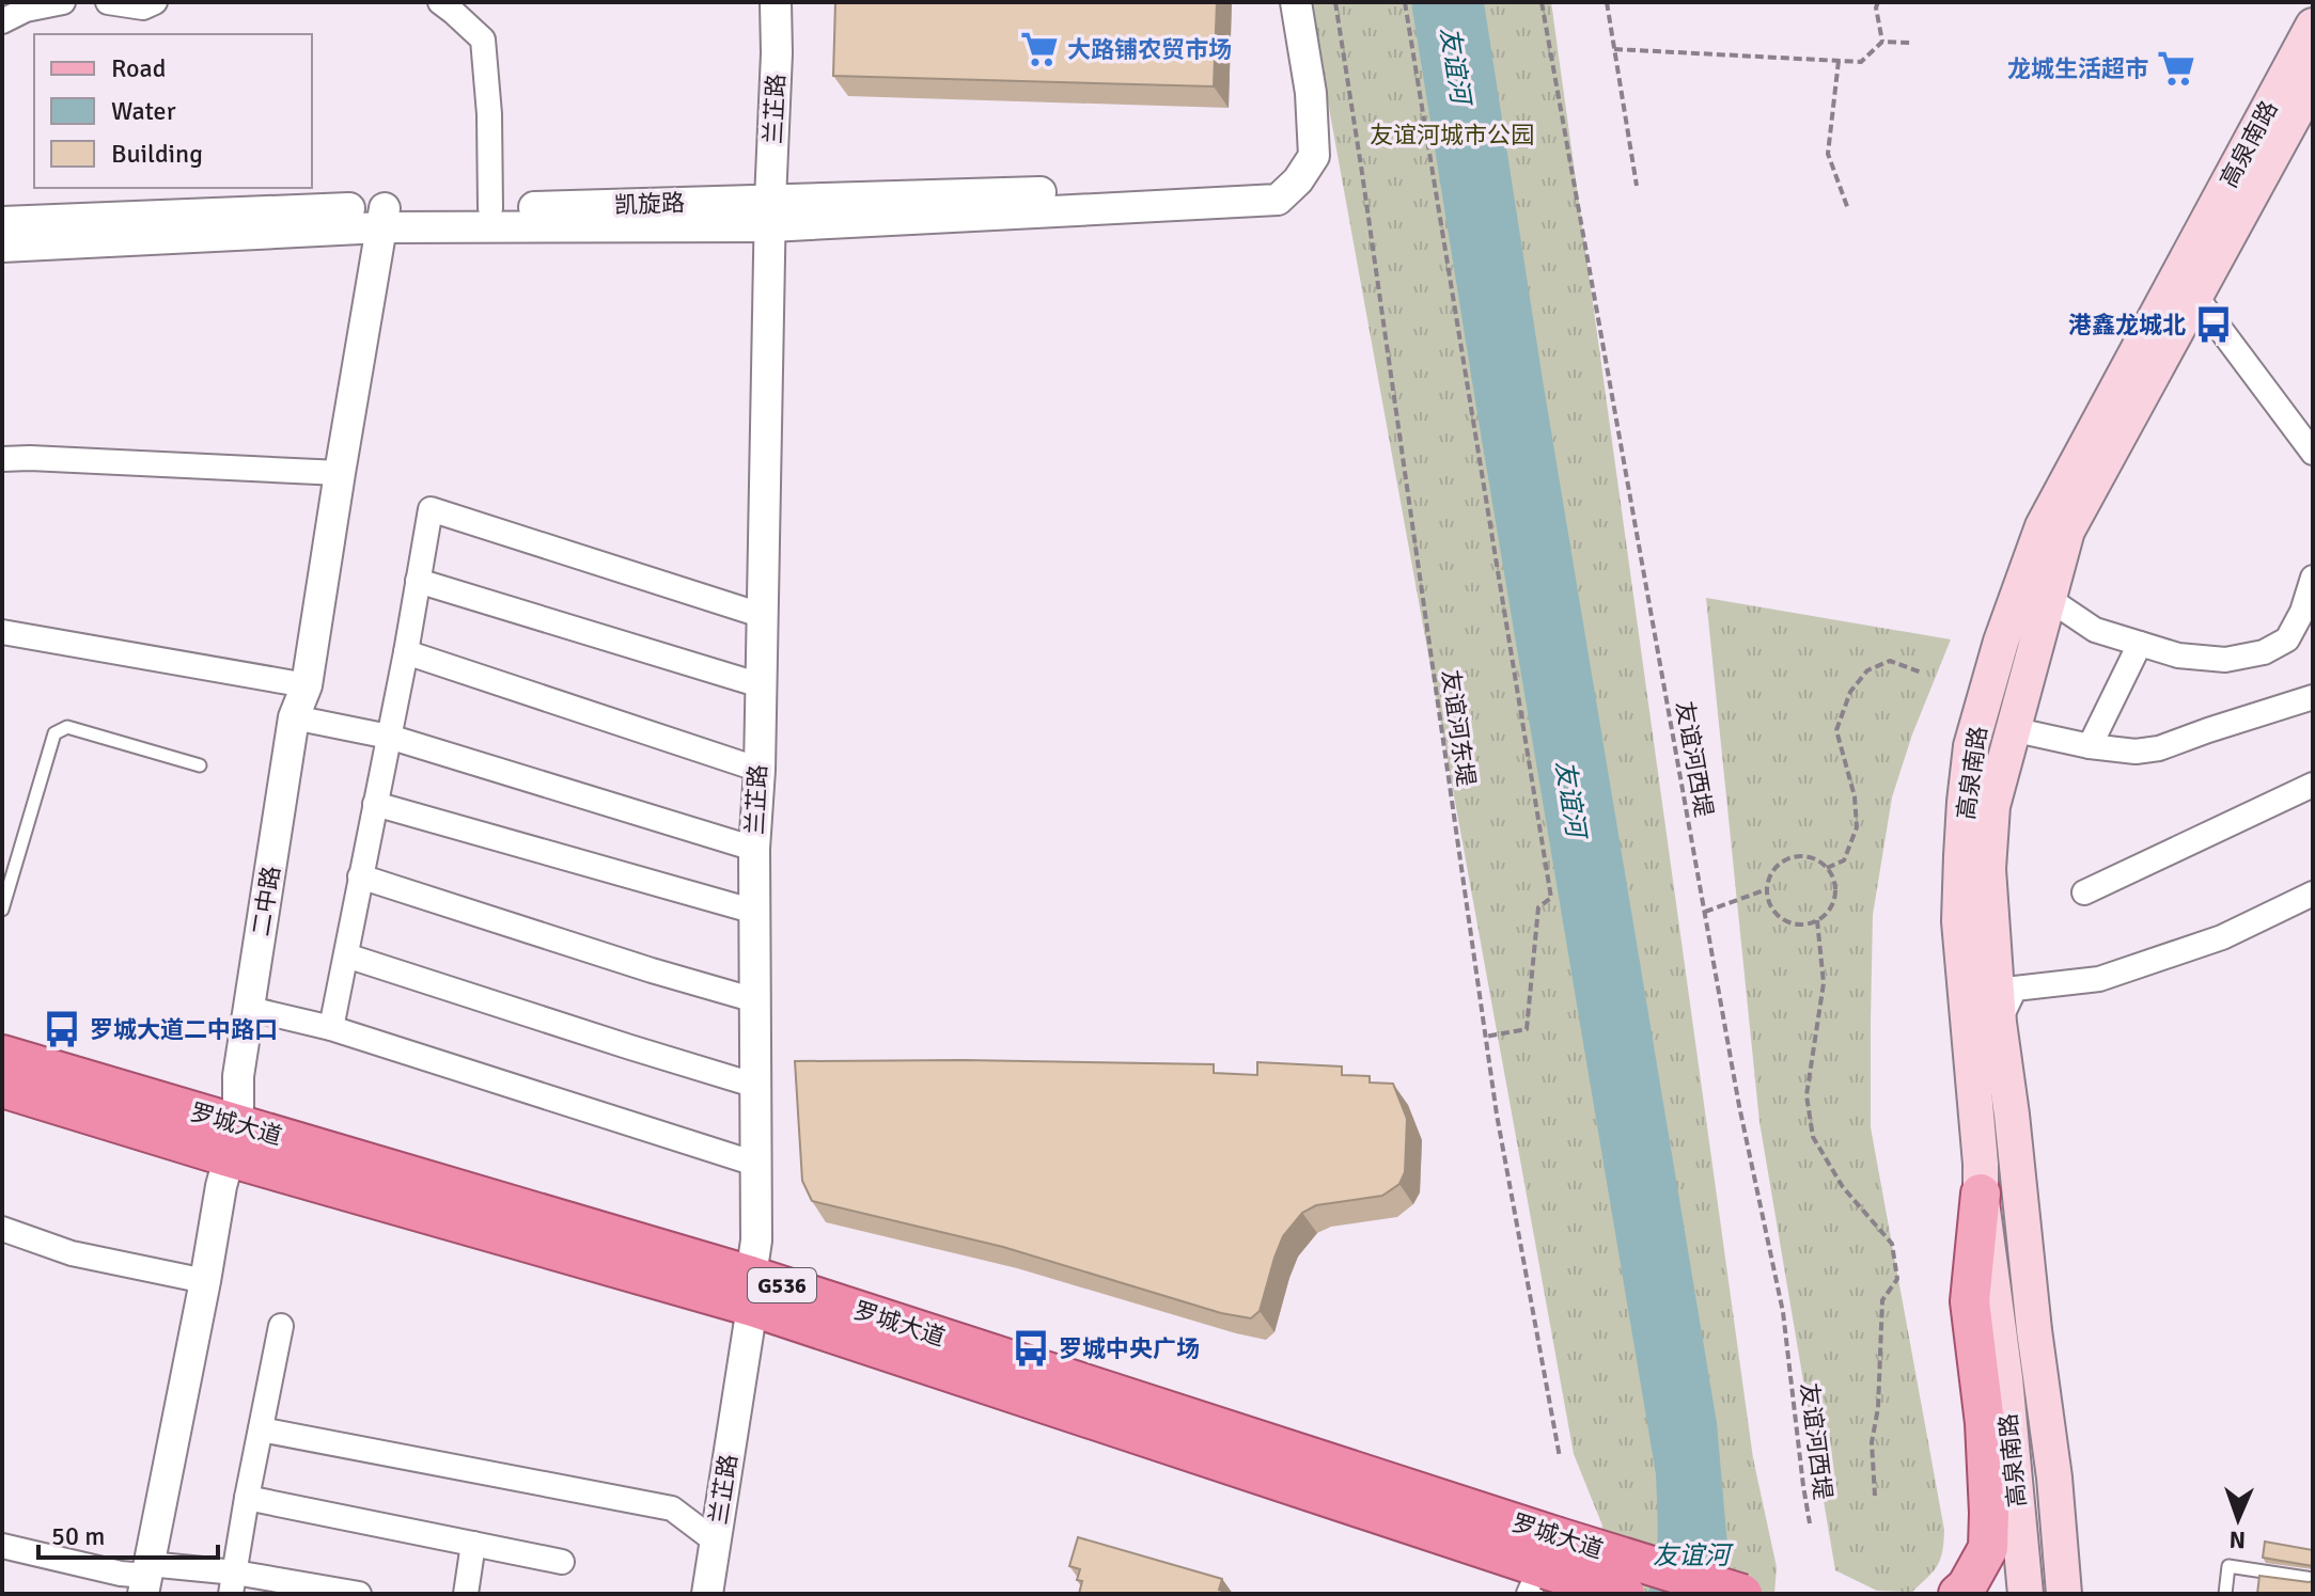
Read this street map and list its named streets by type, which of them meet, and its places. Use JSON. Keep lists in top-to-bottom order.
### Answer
{
  "streets": {
    "highway": ["罗城大道", "G536"],
    "main road": ["高泉南路"],
    "street": ["兰芷路", "凯旋路", "二中路"],
    "path": ["友谊河东堤", "友谊河西堤"]
  },
  "crossings": [
    ["兰芷路", "凯旋路"],
    ["兰芷路", "罗城大道"],
    ["凯旋路", "二中路"],
    ["二中路", "罗城大道"]
  ],
  "water": ["友谊河"],
  "parks": ["友谊河城市公园"],
  "places": {
    "supermarket": ["大路铺农贸市场", "龙城生活超市"],
    "bus stop": ["港鑫龙城北", "罗城大道二中路口", "罗城中央广场"]
  },
  "legend": ["Road", "Water", "Building"],
  "scale_bar": "50 m",
  "north": "bottom"
}
